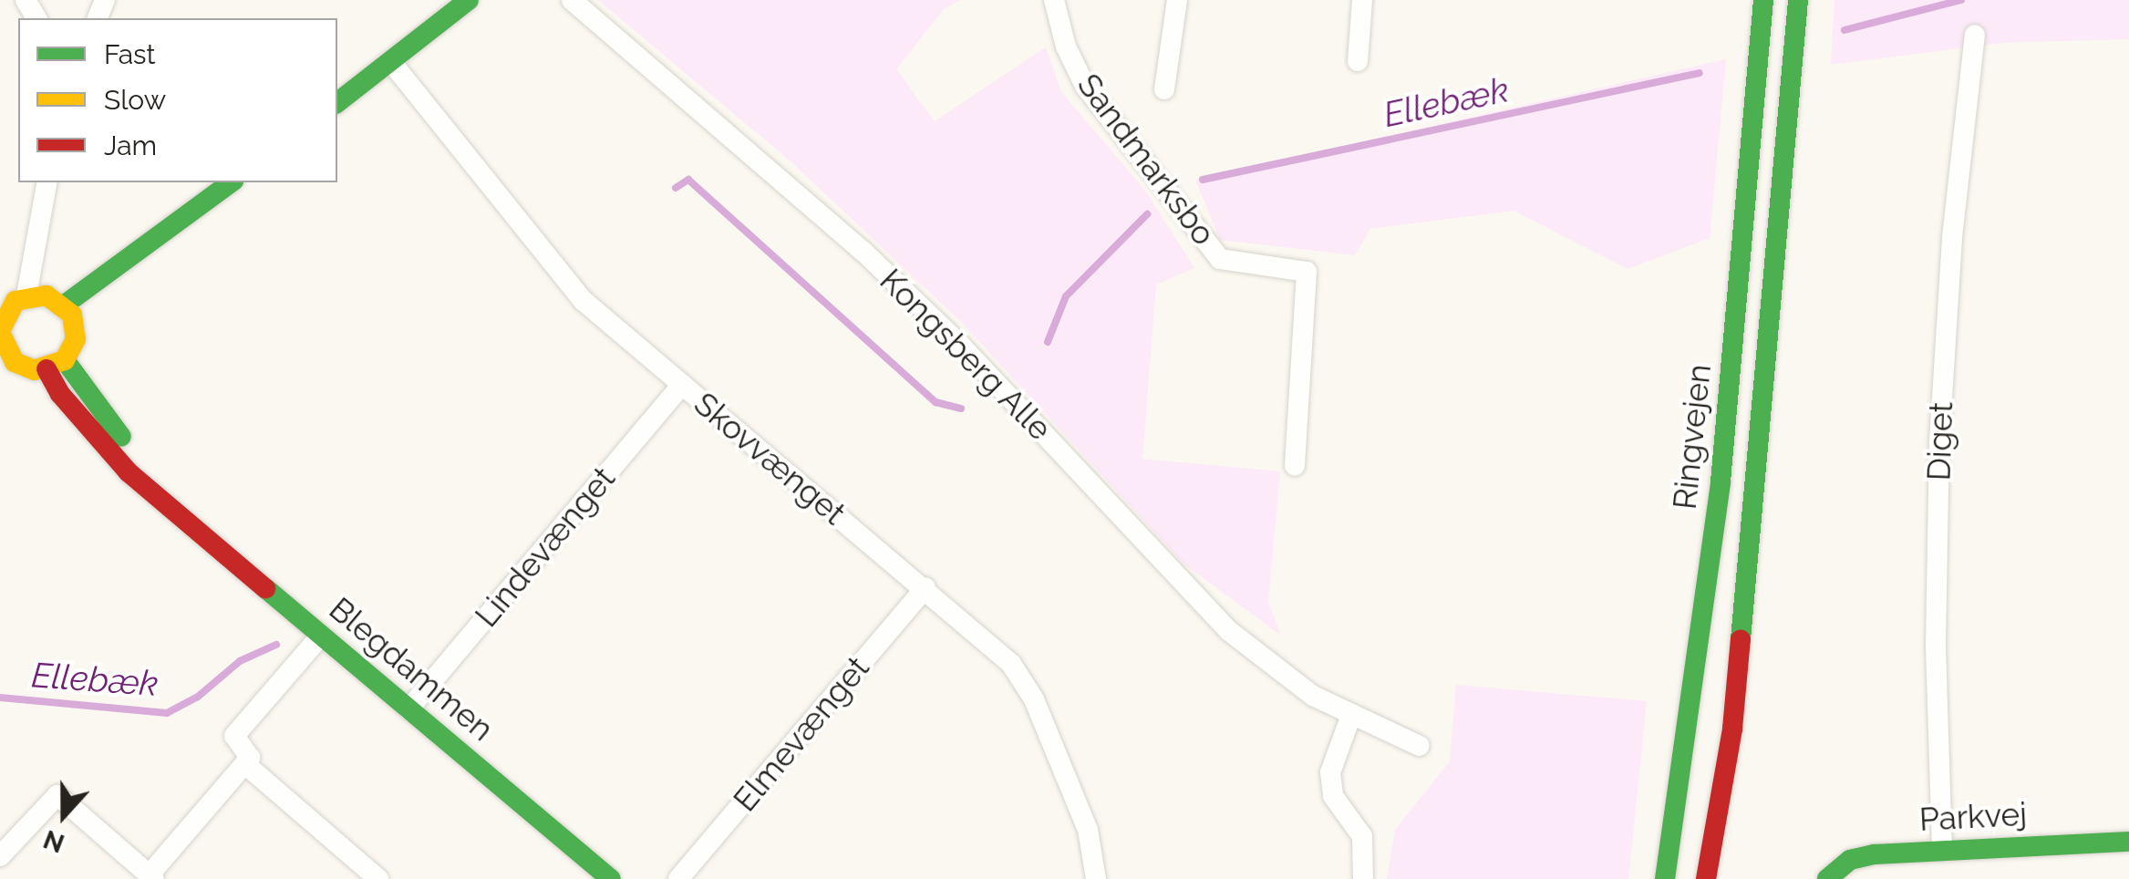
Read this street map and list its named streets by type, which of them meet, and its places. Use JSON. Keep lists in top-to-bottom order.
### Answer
{
  "streets": {
    "main road": ["Ringvejen", "Blegdammen", "Parkvej"],
    "street": [
      "Sandmarksbo",
      "Kongsberg Alle",
      "Diget",
      "Skovvænget",
      "Lindevænget",
      "Elmevænget"
    ]
  },
  "crossings": [
    ["Diget", "Parkvej"],
    ["Skovvænget", "Lindevænget"],
    ["Skovvænget", "Elmevænget"],
    ["Lindevænget", "Blegdammen"]
  ],
  "water": ["Ellebæk"],
  "legend": ["Fast", "Slow", "Jam"],
  "north": "bottom"
}
